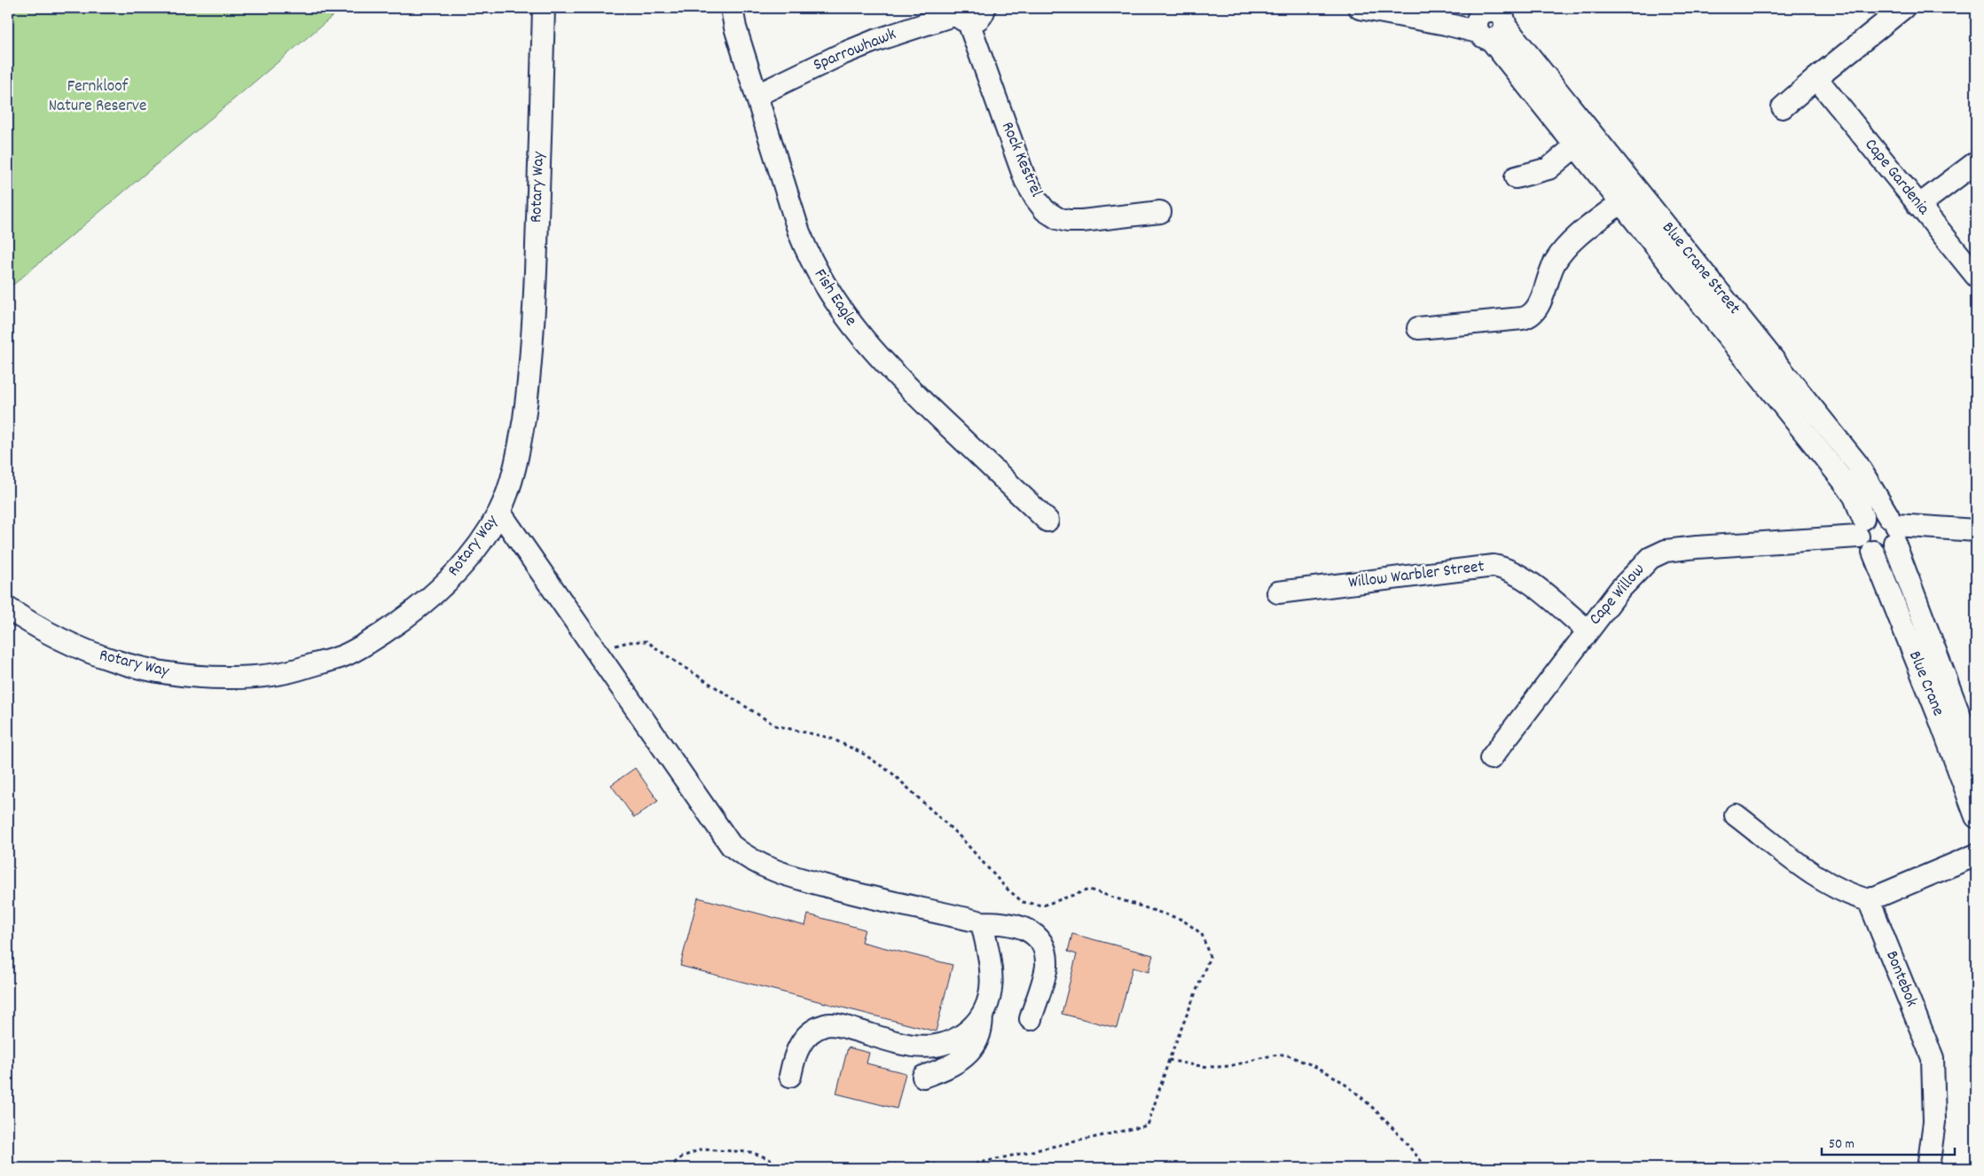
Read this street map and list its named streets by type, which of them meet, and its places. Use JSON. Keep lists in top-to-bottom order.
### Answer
{
  "streets": {
    "street": [
      "Sparrowhawk",
      "Rock Kestrel",
      "Cape Gardenia",
      "Rotary Way",
      "Blue Crane Street",
      "Fish Eagle",
      "Willow Warbler Street",
      "Cape Willow",
      "Blue Crane",
      "Bontebok"
    ]
  },
  "crossings": [
    ["Sparrowhawk", "Rock Kestrel"],
    ["Sparrowhawk", "Fish Eagle"],
    ["Blue Crane Street", "Cape Willow"],
    ["Blue Crane Street", "Blue Crane"],
    ["Willow Warbler Street", "Cape Willow"],
    ["Cape Willow", "Blue Crane"]
  ],
  "parks": ["Fernkloof Nature Reserve"],
  "scale_bar": "50 m"
}
